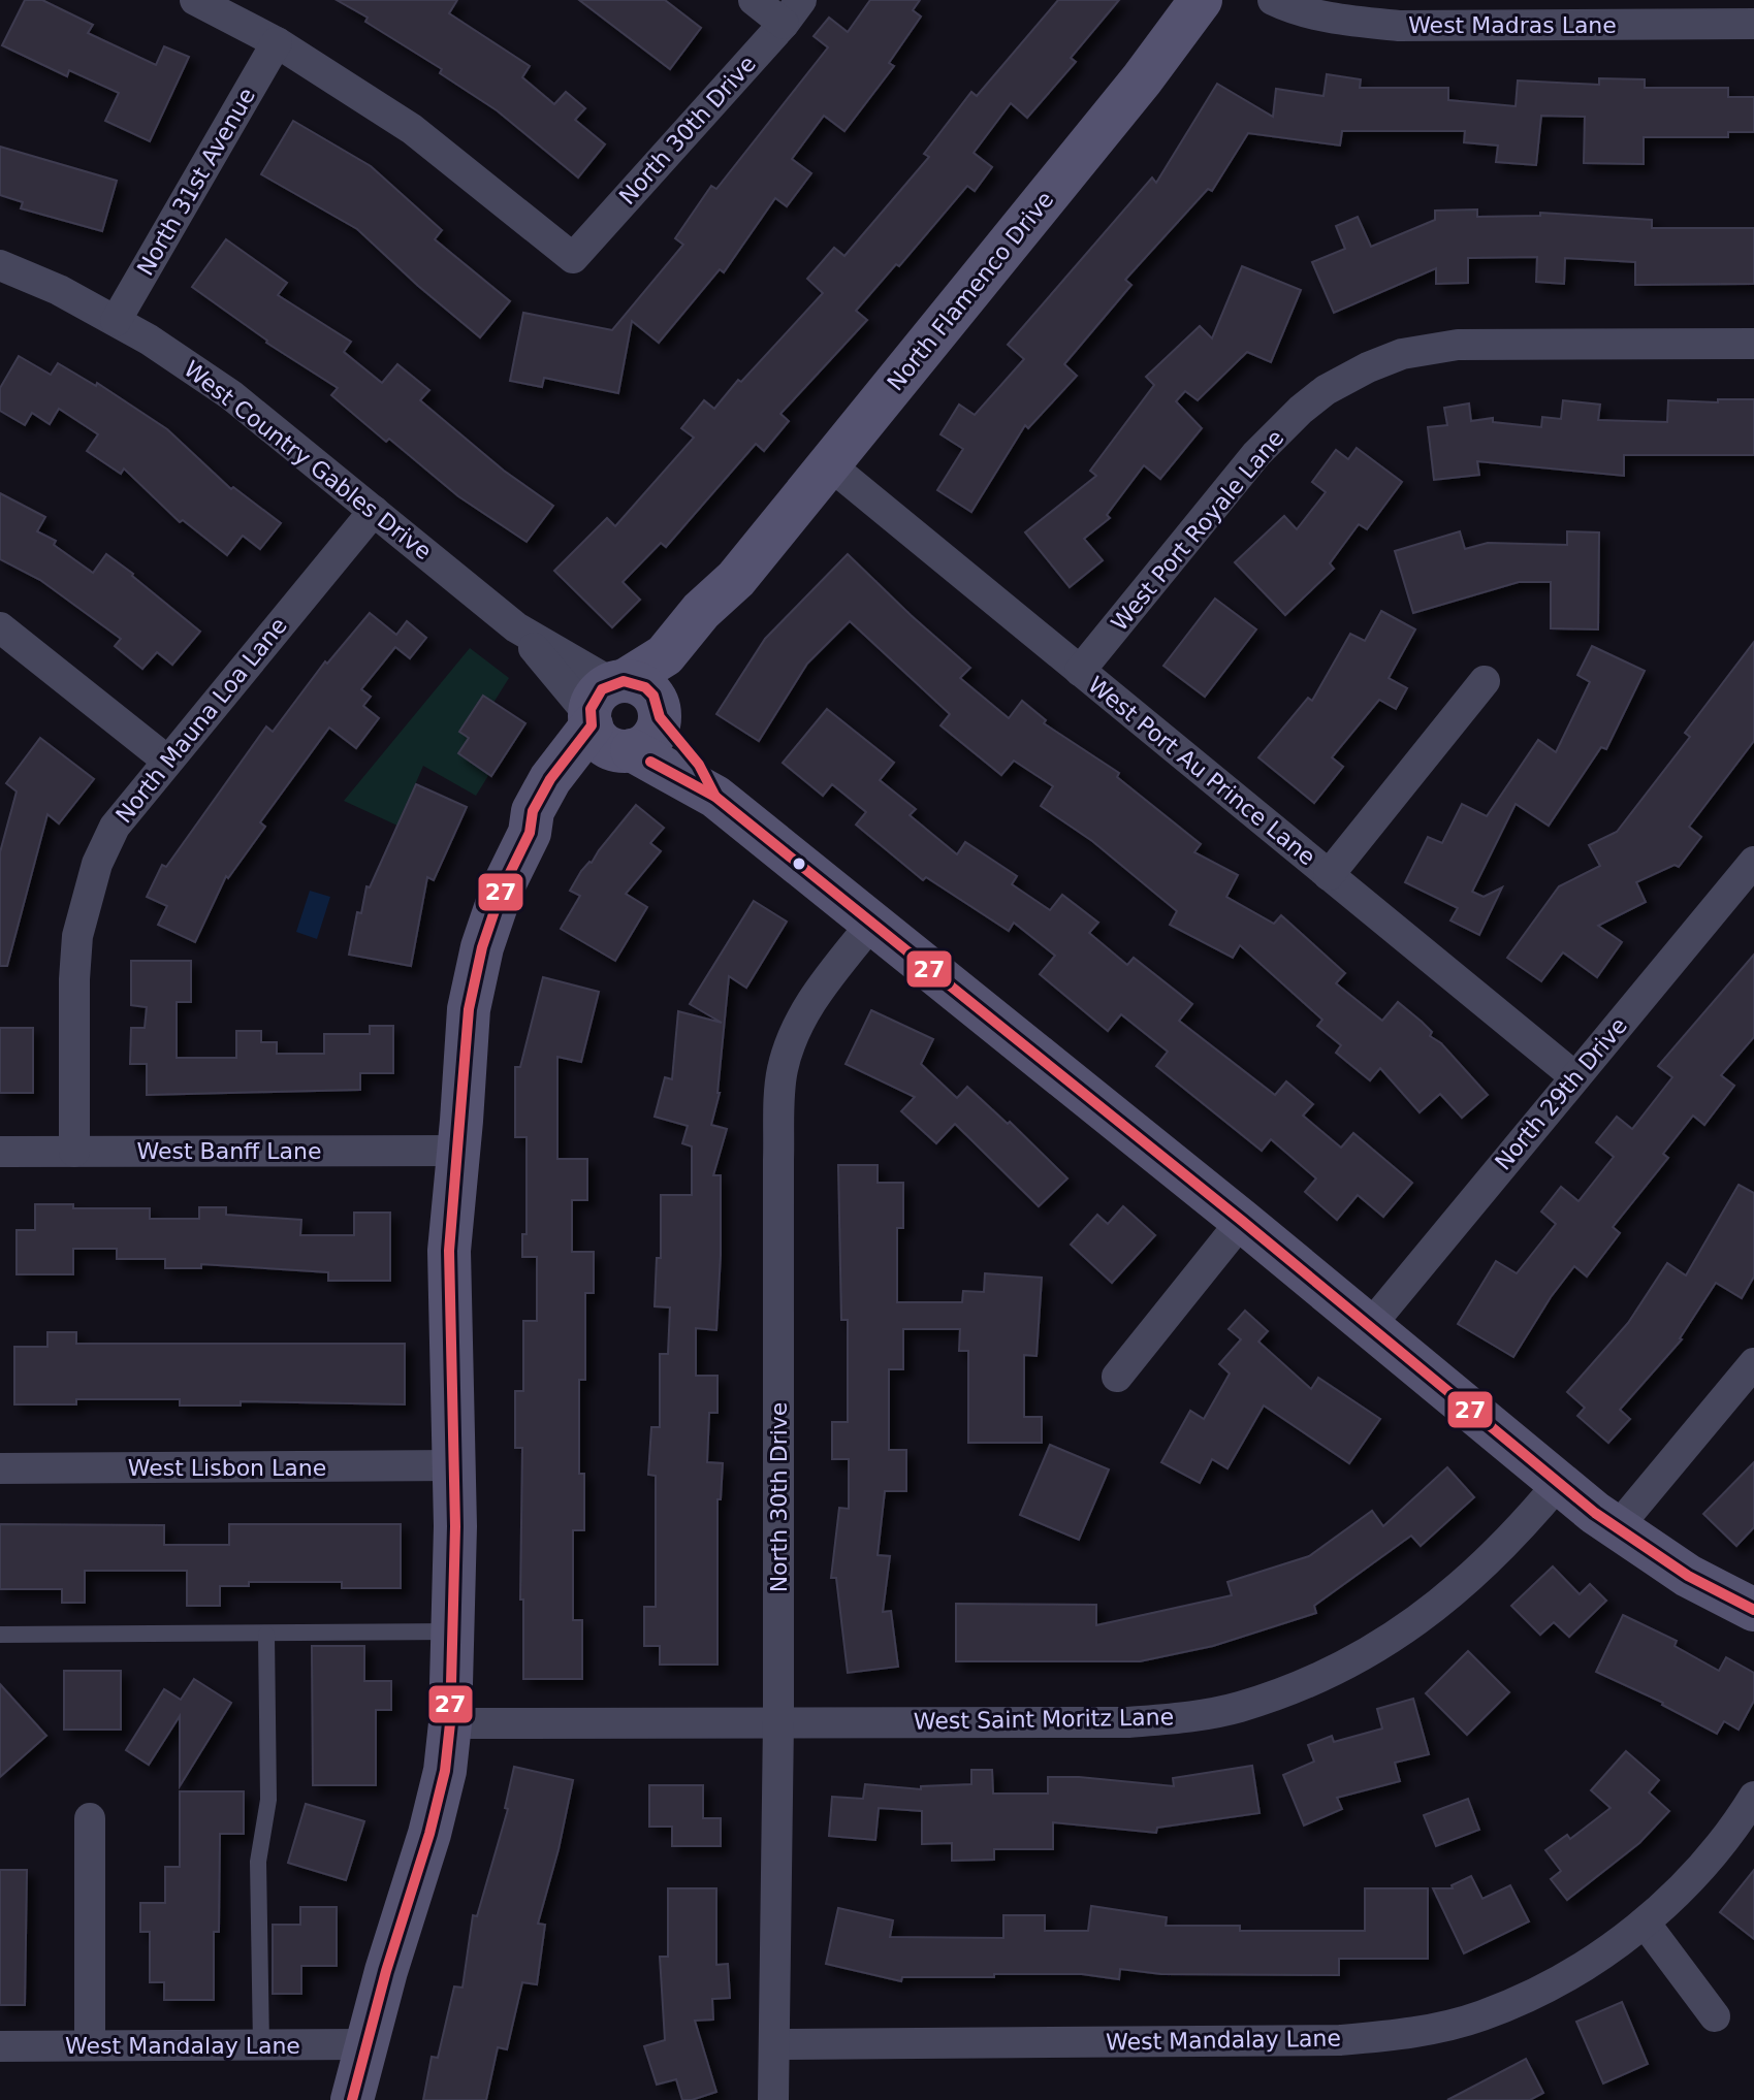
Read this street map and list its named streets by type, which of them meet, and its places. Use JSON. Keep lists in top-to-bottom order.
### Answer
{
  "streets": {
    "street": [
      "West Madras Lane",
      "North 30th Drive",
      "North 31st Avenue",
      "North Flamenco Drive",
      "West Country Gables Drive",
      "West Port Royale Lane",
      "North Mauna Loa Lane",
      "West Port Au Prince Lane",
      "North 29th Drive",
      "West Banff Lane",
      "West Lisbon Lane",
      "West Saint Moritz Lane",
      "West Mandalay Lane"
    ]
  },
  "crossings": [
    ["North 30th Drive", "North 31st Avenue"],
    ["North 30th Drive", "West Country Gables Drive"],
    ["North 30th Drive", "West Saint Moritz Lane"],
    ["North 30th Drive", "West Mandalay Lane"],
    ["North 31st Avenue", "West Country Gables Drive"],
    ["North Flamenco Drive", "West Country Gables Drive"],
    ["North Flamenco Drive", "West Port Au Prince Lane"],
    ["North Flamenco Drive", "West Banff Lane"],
    ["West Country Gables Drive", "North Mauna Loa Lane"],
    ["West Country Gables Drive", "North 29th Drive"],
    ["West Country Gables Drive", "West Saint Moritz Lane"],
    ["West Port Royale Lane", "West Port Au Prince Lane"],
    ["North Mauna Loa Lane", "West Banff Lane"],
    ["West Port Au Prince Lane", "North 29th Drive"]
  ],
  "lines": ["transit line 27"]
}
